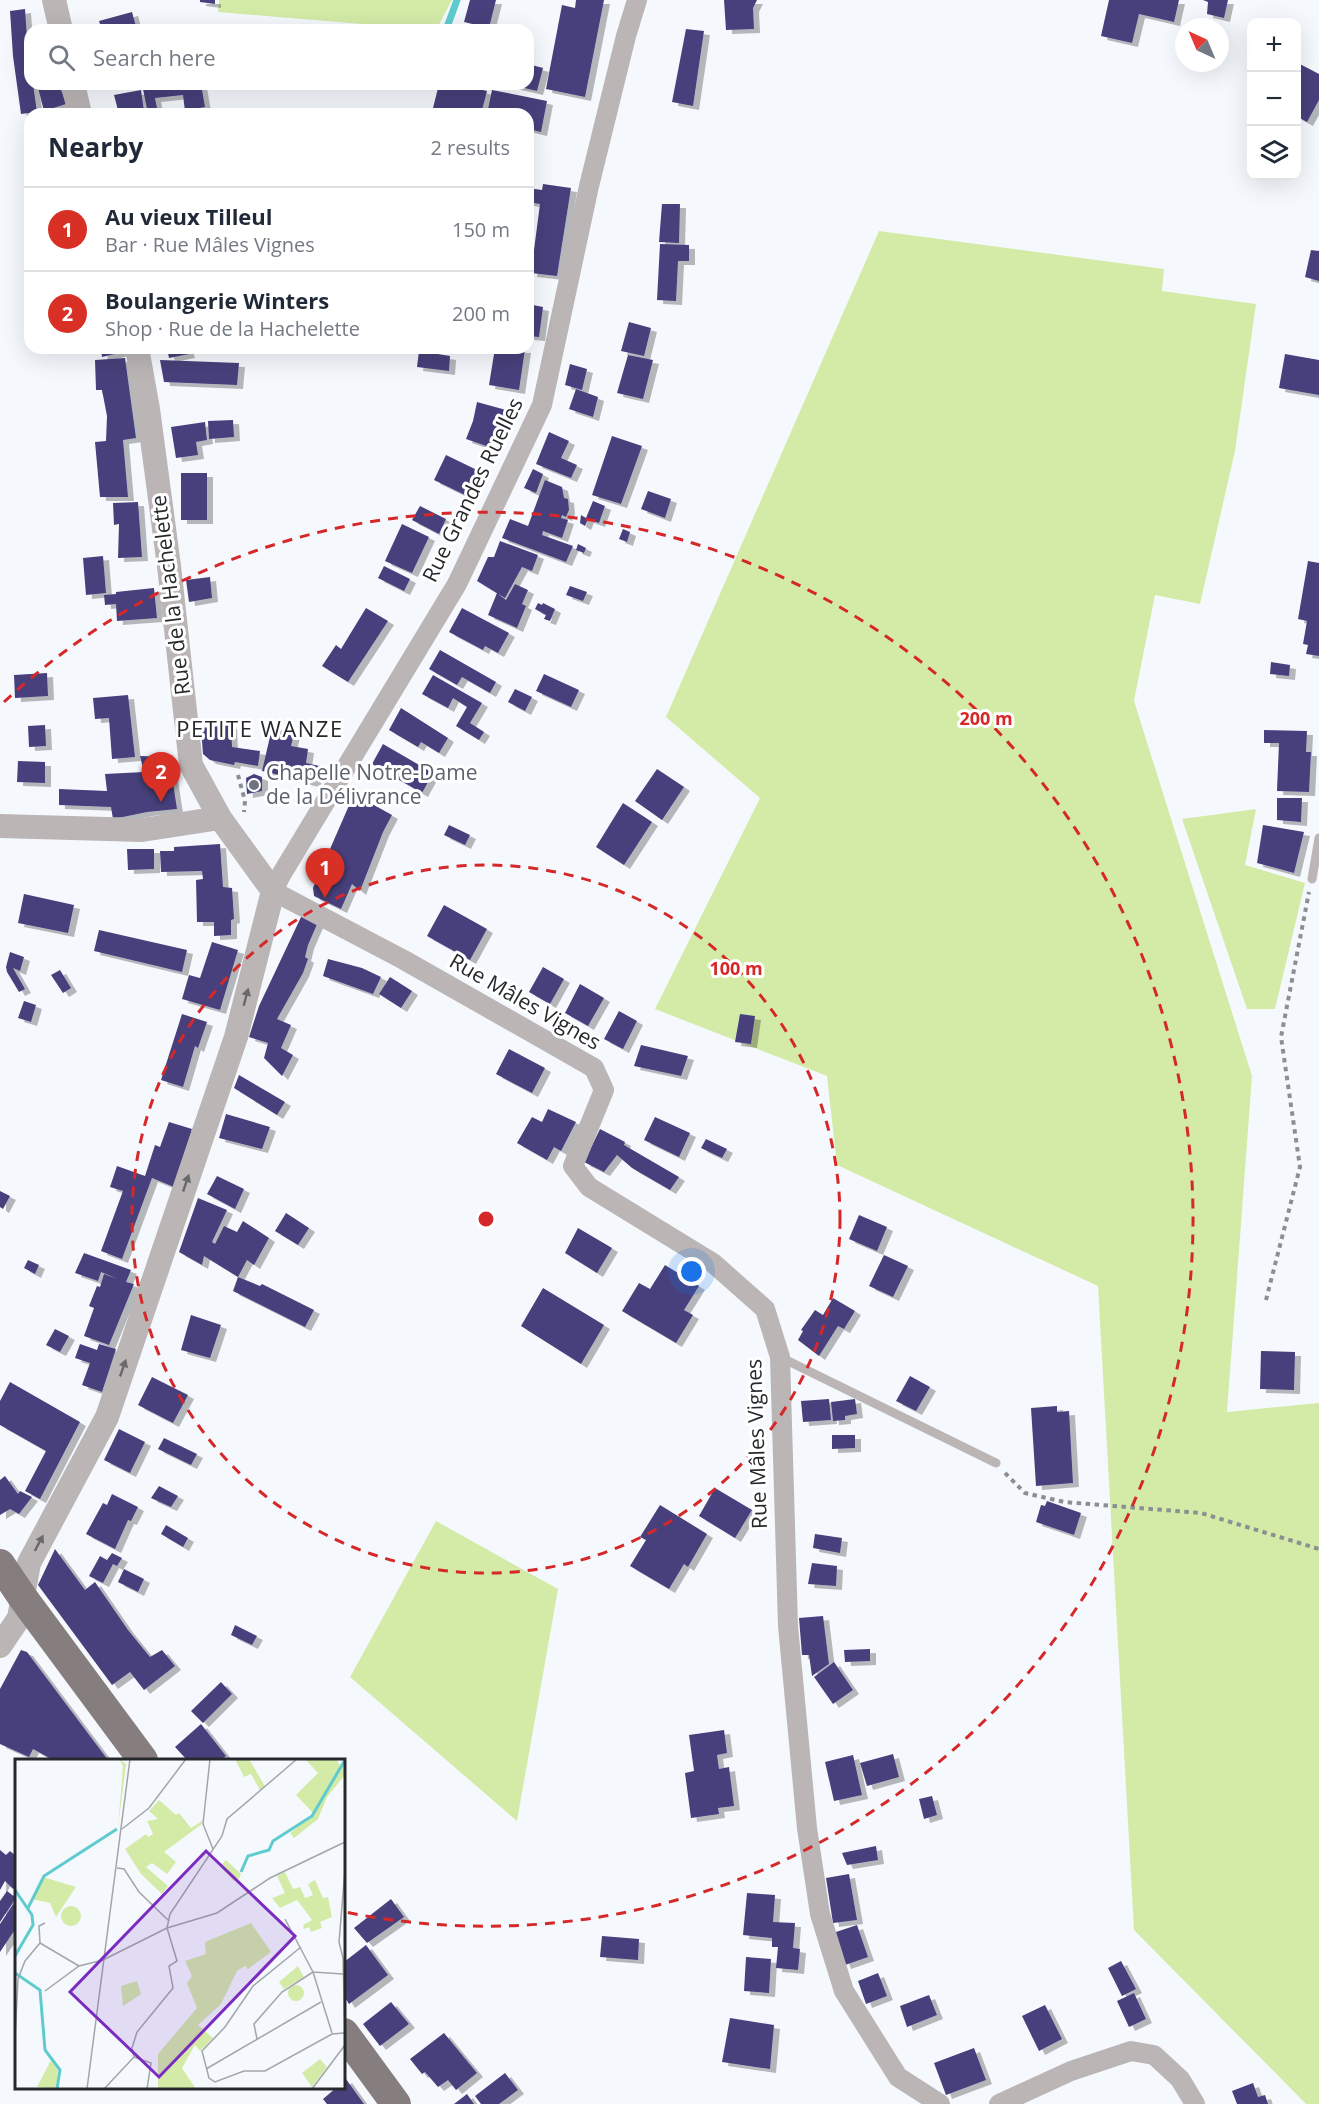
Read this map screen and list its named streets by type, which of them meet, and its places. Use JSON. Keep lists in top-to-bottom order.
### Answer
{
  "streets": {
    "street": ["Rue Grandes Ruelles", "Rue de la Hachelette", "Rue Mâles Vignes"]
  },
  "crossings": [
    ["Rue Grandes Ruelles", "Rue de la Hachelette"],
    ["Rue Grandes Ruelles", "Rue Mâles Vignes"],
    ["Rue de la Hachelette", "Rue Mâles Vignes"]
  ],
  "districts": ["PETITE WANZE"],
  "places": ["Chapelle Notre-Dame de la Délivrance"],
  "north": "top left",
  "page": {
    "map_buttons": ["+", "−"],
    "search": "Search here",
    "heading": ["Nearby", "2 results"],
    "list": [
      {
        "mark": "1",
        "name": "Au vieux Tilleul",
        "note": "Bar · Rue Mâles Vignes",
        "value": "150 m"
      },
      {
        "mark": "2",
        "name": "Boulangerie Winters",
        "note": "Shop · Rue de la Hachelette",
        "value": "200 m"
      }
    ],
    "pins": ["2", "1"]
  },
  "rings": ["200 m", "100 m"]
}
